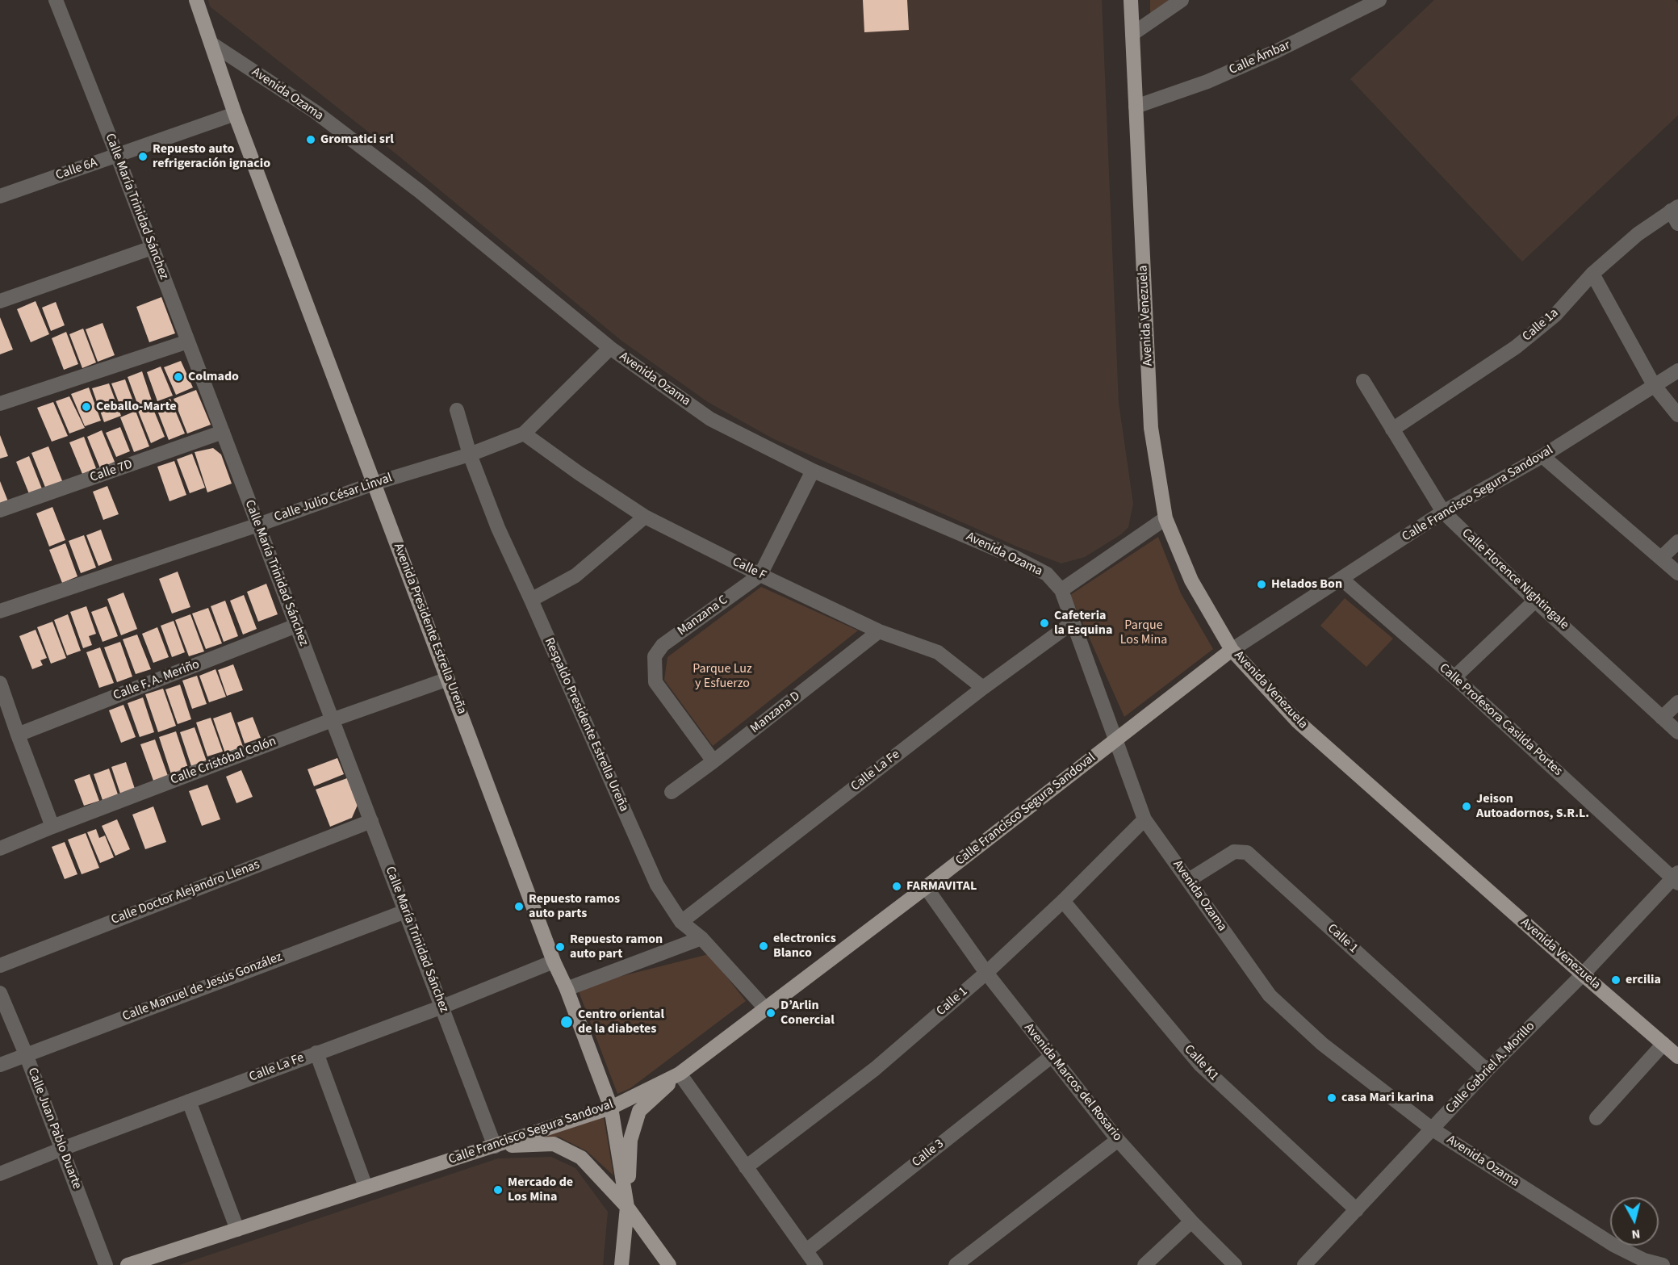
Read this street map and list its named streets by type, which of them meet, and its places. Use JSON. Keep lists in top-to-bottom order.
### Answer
{
  "streets": {
    "main road": ["Avenida Venezuela", "Calle Francisco Segura Sandoval", "Avenida Presidente Estrella Ureña"],
    "street": [
      "Calle Ámbar",
      "Avenida Ozama",
      "Calle 6A",
      "Calle María Trinidad Sánchez",
      "Calle 1a",
      "Calle 7D",
      "Calle Julio César Linval",
      "Calle F",
      "Calle Florence Nightingale",
      "Manzana C",
      "Calle F. A. Meriño",
      "Manzana D",
      "Calle Profesora Casilda Portes",
      "Respaldo Presidente Estrella Ureña",
      "Calle Cristóbal Colón",
      "Calle La Fe",
      "Calle Doctor Alejandro Llenas",
      "Calle 1",
      "Calle Manuel de Jesús González",
      "Calle K1",
      "Calle Gabriel A. Morillo",
      "Avenida Marcos del Rosario",
      "Calle Juan Pablo Duarte",
      "Calle 3"
    ]
  },
  "crossings": [
    ["Calle Ámbar", "Avenida Venezuela"],
    ["Avenida Ozama", "Calle Francisco Segura Sandoval"],
    ["Avenida Ozama", "Calle Julio César Linval"],
    ["Avenida Ozama", "Manzana C"],
    ["Avenida Ozama", "Avenida Presidente Estrella Ureña"],
    ["Avenida Ozama", "Calle La Fe"],
    ["Avenida Ozama", "Calle 1"],
    ["Avenida Ozama", "Calle Gabriel A. Morillo"],
    ["Calle 6A", "Calle María Trinidad Sánchez"],
    ["Calle 6A", "Avenida Presidente Estrella Ureña"],
    ["Calle María Trinidad Sánchez", "Calle 7D"],
    ["Calle María Trinidad Sánchez", "Calle Francisco Segura Sandoval"],
    ["Calle María Trinidad Sánchez", "Calle Julio César Linval"],
    ["Calle María Trinidad Sánchez", "Calle F. A. Meriño"],
    ["Calle María Trinidad Sánchez", "Calle Cristóbal Colón"],
    ["Calle María Trinidad Sánchez", "Calle La Fe"],
    ["Calle María Trinidad Sánchez", "Calle Doctor Alejandro Llenas"],
    ["Calle María Trinidad Sánchez", "Calle Manuel de Jesús González"],
    ["Avenida Venezuela", "Calle Francisco Segura Sandoval"],
    ["Avenida Venezuela", "Calle Gabriel A. Morillo"],
    ["Calle 1a", "Calle Florence Nightingale"],
    ["Calle Francisco Segura Sandoval", "Calle Florence Nightingale"],
    ["Calle Francisco Segura Sandoval", "Avenida Presidente Estrella Ureña"],
    ["Calle Francisco Segura Sandoval", "Calle Profesora Casilda Portes"],
    ["Calle Francisco Segura Sandoval", "Respaldo Presidente Estrella Ureña"],
    ["Calle Francisco Segura Sandoval", "Avenida Marcos del Rosario"],
    ["Calle Julio César Linval", "Calle F"],
    ["Calle Julio César Linval", "Avenida Presidente Estrella Ureña"],
    ["Calle Julio César Linval", "Respaldo Presidente Estrella Ureña"],
    ["Calle F", "Manzana C"],
    ["Calle F", "Manzana D"],
    ["Calle F", "Calle La Fe"],
    ["Manzana C", "Manzana D"],
    ["Avenida Presidente Estrella Ureña", "Calle Cristóbal Colón"],
    ["Avenida Presidente Estrella Ureña", "Calle La Fe"],
    ["Calle Profesora Casilda Portes", "Calle Gabriel A. Morillo"],
    ["Respaldo Presidente Estrella Ureña", "Calle La Fe"],
    ["Calle La Fe", "Calle Juan Pablo Duarte"],
    ["Calle 1", "Calle K1"],
    ["Calle 1", "Calle Gabriel A. Morillo"],
    ["Calle 1", "Avenida Marcos del Rosario"],
    ["Calle Manuel de Jesús González", "Calle Juan Pablo Duarte"],
    ["Calle K1", "Calle Gabriel A. Morillo"],
    ["Avenida Marcos del Rosario", "Calle 3"]
  ],
  "parks": ["Parque Los Mina", "Parque Luz y Esfuerzo"],
  "places": [
    "Gromatici srl",
    "Repuesto auto refrigeración ignacio",
    "Colmado",
    "Ceballo-Marte",
    "Helados Bon",
    "Cafeteria la Esquina",
    "Jeison Autoadornos, S.R.L.",
    "FARMAVITAL",
    "Repuesto ramos auto parts",
    "electronics Blanco",
    "Repuesto ramon auto part",
    "ercilia",
    "D’Arlin Conercial",
    "Centro oriental de la diabetes",
    "casa Mari karina",
    "Mercado de Los Mina"
  ],
  "north": "bottom"
}
